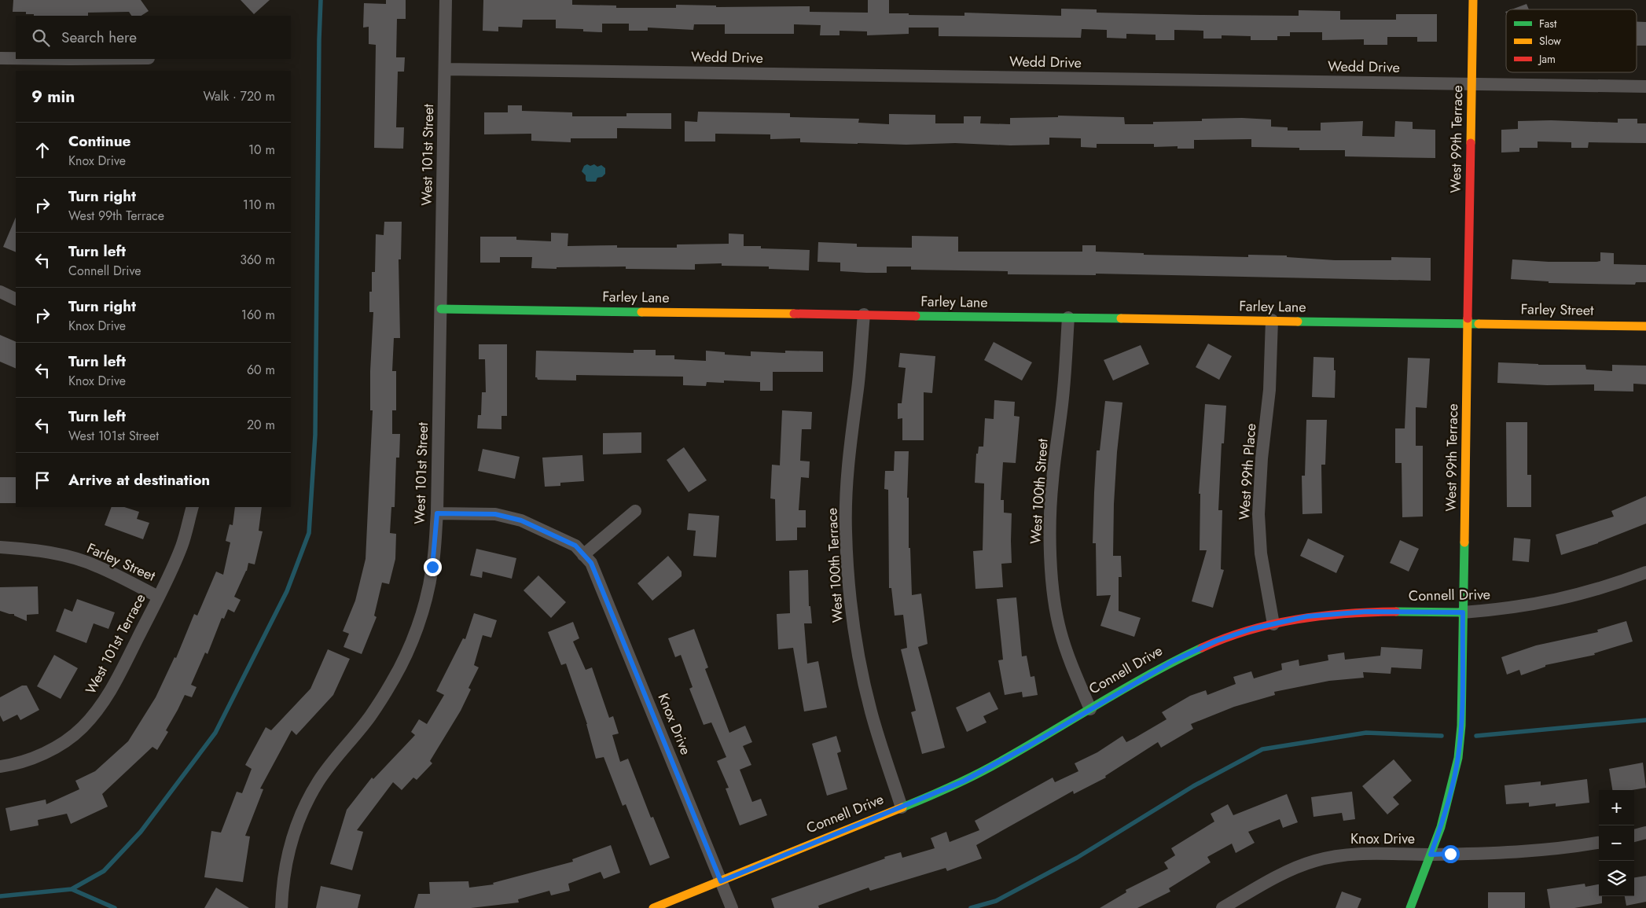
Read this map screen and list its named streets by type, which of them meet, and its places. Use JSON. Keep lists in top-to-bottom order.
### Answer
{
  "streets": {
    "street": [
      "Wedd Drive",
      "West 99th Terrace",
      "West 101st Street",
      "Farley Lane",
      "Farley Street",
      "West 99th Place",
      "West 100th Street",
      "West 100th Terrace",
      "Connell Drive",
      "West 101st Terrace",
      "Knox Drive"
    ]
  },
  "crossings": [
    ["Wedd Drive", "West 99th Terrace"],
    ["Wedd Drive", "West 101st Street"],
    ["West 99th Terrace", "Farley Lane"],
    ["West 99th Terrace", "Farley Street"],
    ["West 99th Terrace", "Connell Drive"],
    ["West 99th Terrace", "Knox Drive"],
    ["West 101st Street", "Farley Lane"],
    ["West 101st Street", "Knox Drive"],
    ["Farley Lane", "Farley Street"],
    ["Farley Lane", "West 99th Place"],
    ["Farley Lane", "West 100th Street"],
    ["Farley Lane", "West 100th Terrace"],
    ["Farley Street", "West 101st Terrace"],
    ["West 99th Place", "Connell Drive"],
    ["West 100th Street", "Connell Drive"],
    ["West 100th Terrace", "Connell Drive"],
    ["Connell Drive", "Knox Drive"]
  ],
  "legend": ["Fast", "Slow", "Jam"],
  "page": {
    "search": "Search here",
    "heading": ["9 min", "Walk · 720 m"],
    "list": [
      ["Continue", "Knox Drive", "10 m"],
      ["Turn right", "West 99th Terrace", "110 m"],
      ["Turn left", "Connell Drive", "360 m"],
      ["Turn right", "Knox Drive", "160 m"],
      ["Turn left", "Knox Drive", "60 m"],
      ["Turn left", "West 101st Street", "20 m"],
      "Arrive at destination"
    ],
    "map_buttons": ["+", "−"]
  }
}
